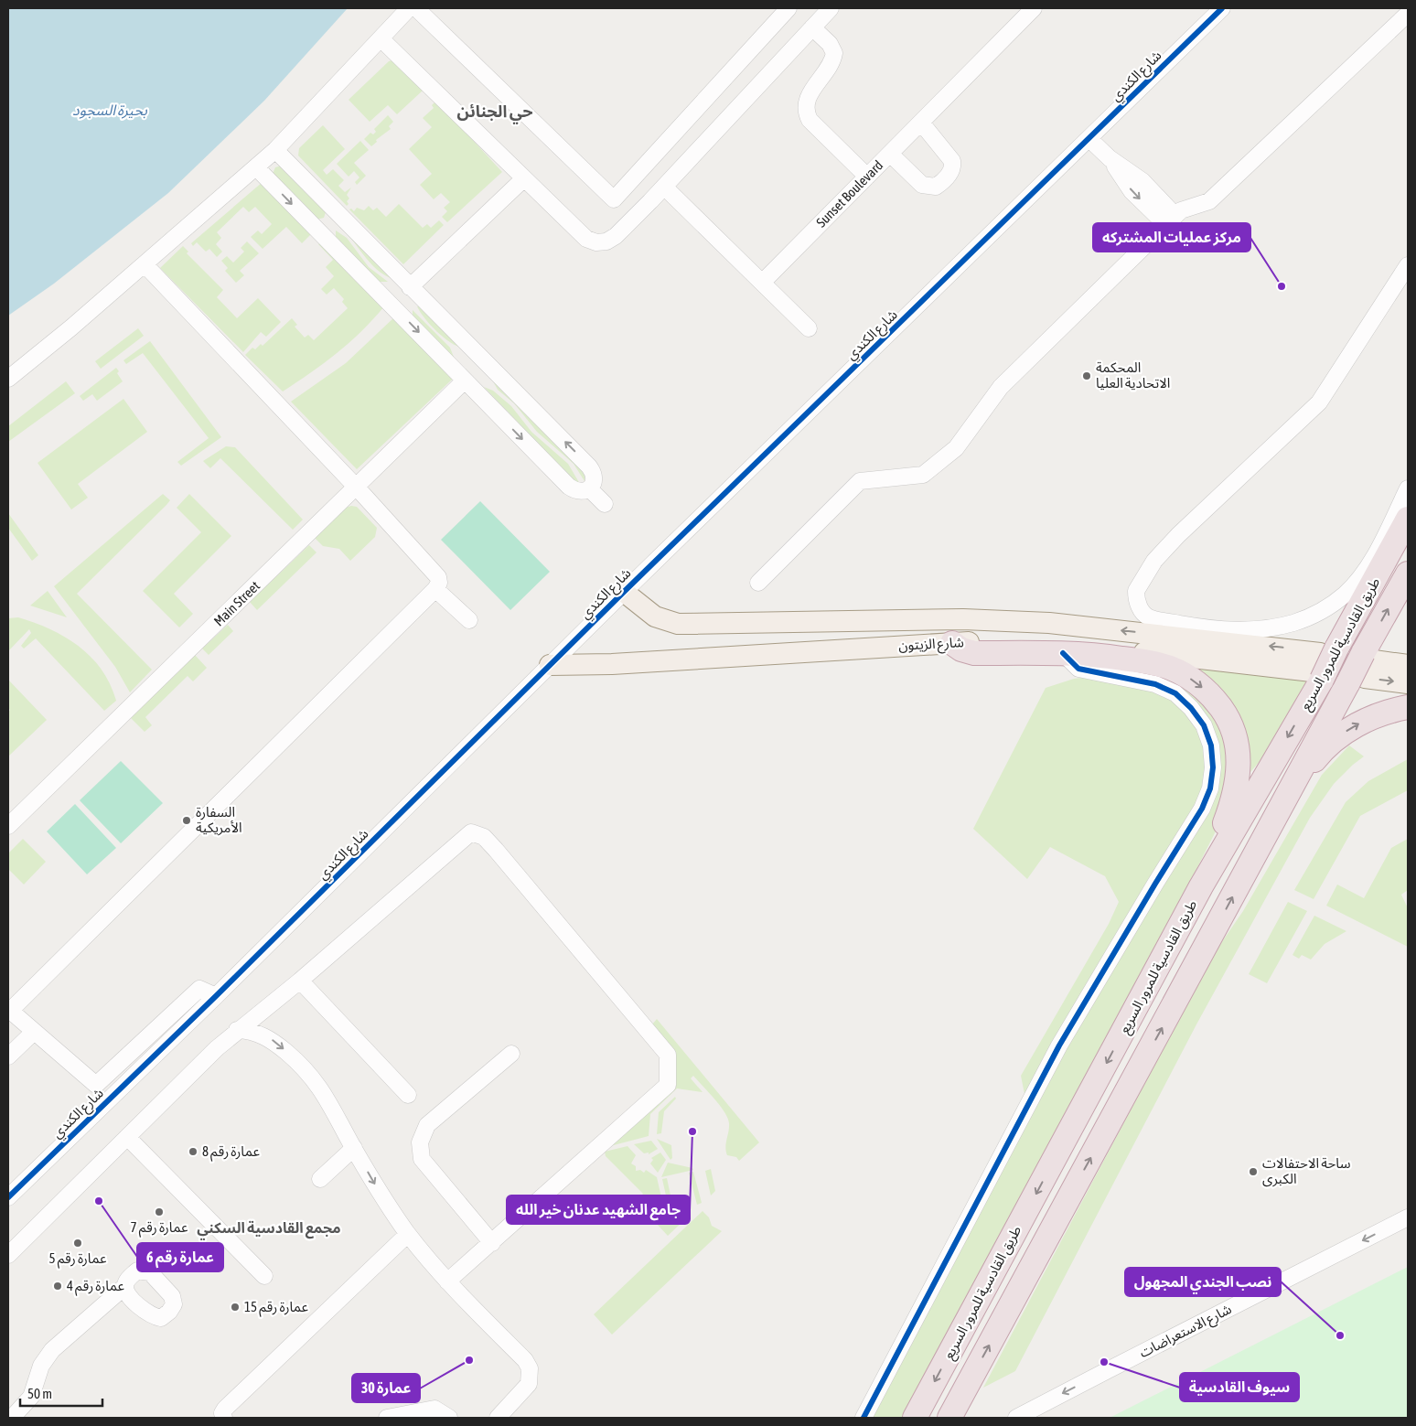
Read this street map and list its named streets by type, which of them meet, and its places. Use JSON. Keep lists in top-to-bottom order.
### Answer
{
  "streets": {
    "highway": ["طريق القادسية للمرور السريع"],
    "main road": ["شارع الزيتون"],
    "street": [
      "شارع الكندي",
      "Sunset Boulevard",
      "Main Street",
      "شارع الاستعراضات"
    ]
  },
  "crossings": [
    ["شارع الكندي", "شارع الزيتون"],
    ["شارع الزيتون", "طريق القادسية للمرور السريع"]
  ],
  "one_way": ["شارع الاستعراضات"],
  "districts": ["حي الجنائن", "مجمع القادسية السكني"],
  "water": ["بحيرة السجود"],
  "places": [
    "مركز عمليات المشتركه",
    "المحكمة الاتحادية العليا",
    "السفارة الأمريكية",
    "جامع الشهيد عدنان خير الله",
    "عمارة رقم 8",
    "ساحة الاحتفالات الكبرى",
    "عمارة رقم 6",
    "عمارة رقم 7",
    "عمارة رقم 5",
    "عمارة رقم 4",
    "عمارة رقم 15",
    "نصب الجندي المجهول",
    "عمارة 30",
    "سيوف القادسية"
  ],
  "scale_bar": "50 m"
}
